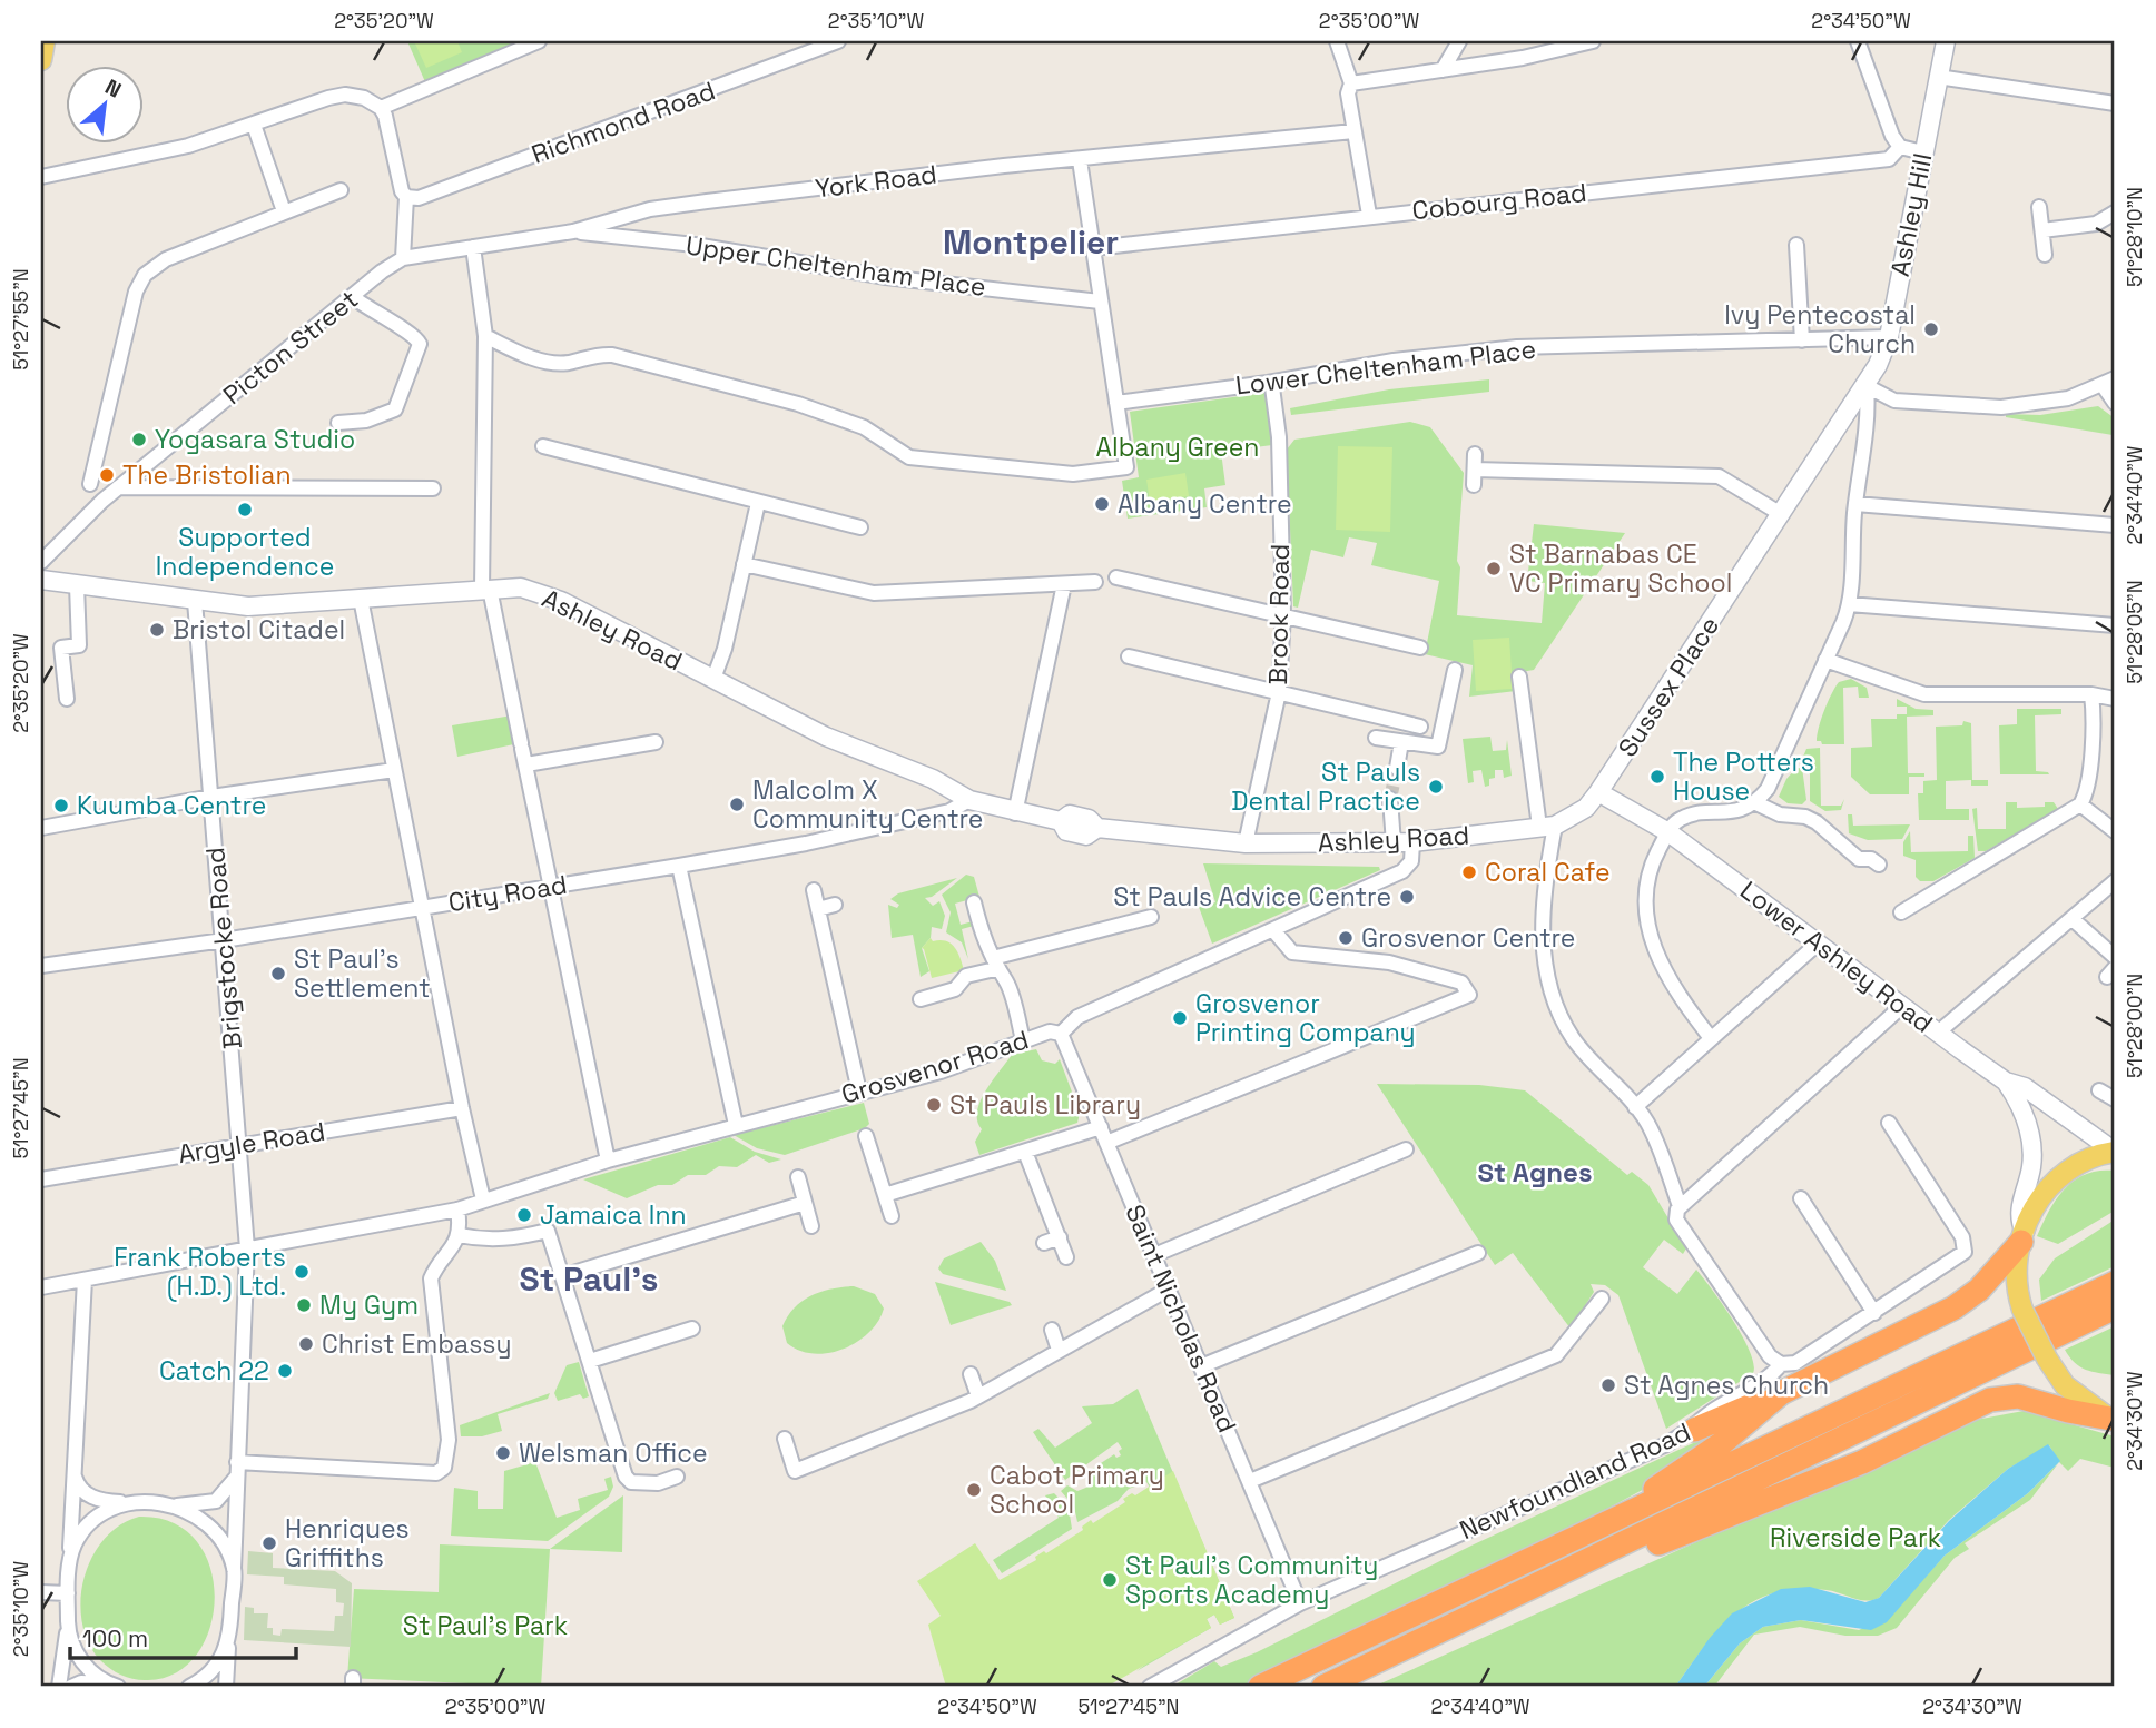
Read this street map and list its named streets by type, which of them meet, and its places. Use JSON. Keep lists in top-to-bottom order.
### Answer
{
  "streets": {
    "main road": [
      "Ashley Hill",
      "Ashley Road",
      "Sussex Place",
      "Lower Ashley Road"
    ],
    "street": [
      "Richmond Road",
      "York Road",
      "Cobourg Road",
      "Upper Cheltenham Place",
      "Picton Street",
      "Lower Cheltenham Place",
      "Brook Road",
      "City Road",
      "Brigstocke Road",
      "Grosvenor Road",
      "Argyle Road",
      "Saint Nicholas Road",
      "Newfoundland Road"
    ]
  },
  "crossings": [
    ["York Road", "Upper Cheltenham Place"],
    ["York Road", "Picton Street"],
    ["Ashley Hill", "Lower Cheltenham Place"],
    ["Ashley Hill", "Sussex Place"],
    ["Lower Cheltenham Place", "Brook Road"],
    ["Brook Road", "Ashley Road"],
    ["Ashley Road", "Sussex Place"],
    ["Ashley Road", "City Road"],
    ["Ashley Road", "Brigstocke Road"],
    ["Ashley Road", "Grosvenor Road"],
    ["City Road", "Brigstocke Road"],
    ["Brigstocke Road", "Grosvenor Road"],
    ["Brigstocke Road", "Argyle Road"],
    ["Grosvenor Road", "Saint Nicholas Road"],
    ["Saint Nicholas Road", "Newfoundland Road"]
  ],
  "districts": ["Montpelier", "St Agnes", "St Paul's"],
  "parks": ["Albany Green", "Riverside Park", "St Paul's Park"],
  "places": [
    "Ivy Pentecostal Church",
    "Yogasara Studio",
    "The Bristolian",
    "Albany Centre",
    "Supported Independence",
    "St Barnabas CE VC Primary School",
    "Bristol Citadel",
    "The Potters House",
    "St Pauls Dental Practice",
    "Malcolm X Community Centre",
    "Kuumba Centre",
    "Coral Cafe",
    "St Pauls Advice Centre",
    "Grosvenor Centre",
    "St Paul's Settlement",
    "Grosvenor Printing Company",
    "St Pauls Library",
    "Jamaica Inn",
    "Frank Roberts (H.D.) Ltd.",
    "My Gym",
    "Christ Embassy",
    "Catch 22",
    "St Agnes Church",
    "Welsman Office",
    "Cabot Primary School",
    "Henriques Griffiths",
    "St Paul's Community Sports Academy"
  ],
  "scale_bar": "100 m",
  "north": "top right",
  "coordinates": [
    "2°35'20\"W",
    "2°35'10\"W",
    "2°35'00\"W",
    "2°34'50\"W",
    "51°28'10\"N",
    "51°27'55\"N",
    "2°34'40\"W",
    "51°28'05\"N",
    "51°28'00\"N",
    "51°27'45\"N",
    "2°34'30\"W"
  ]
}
